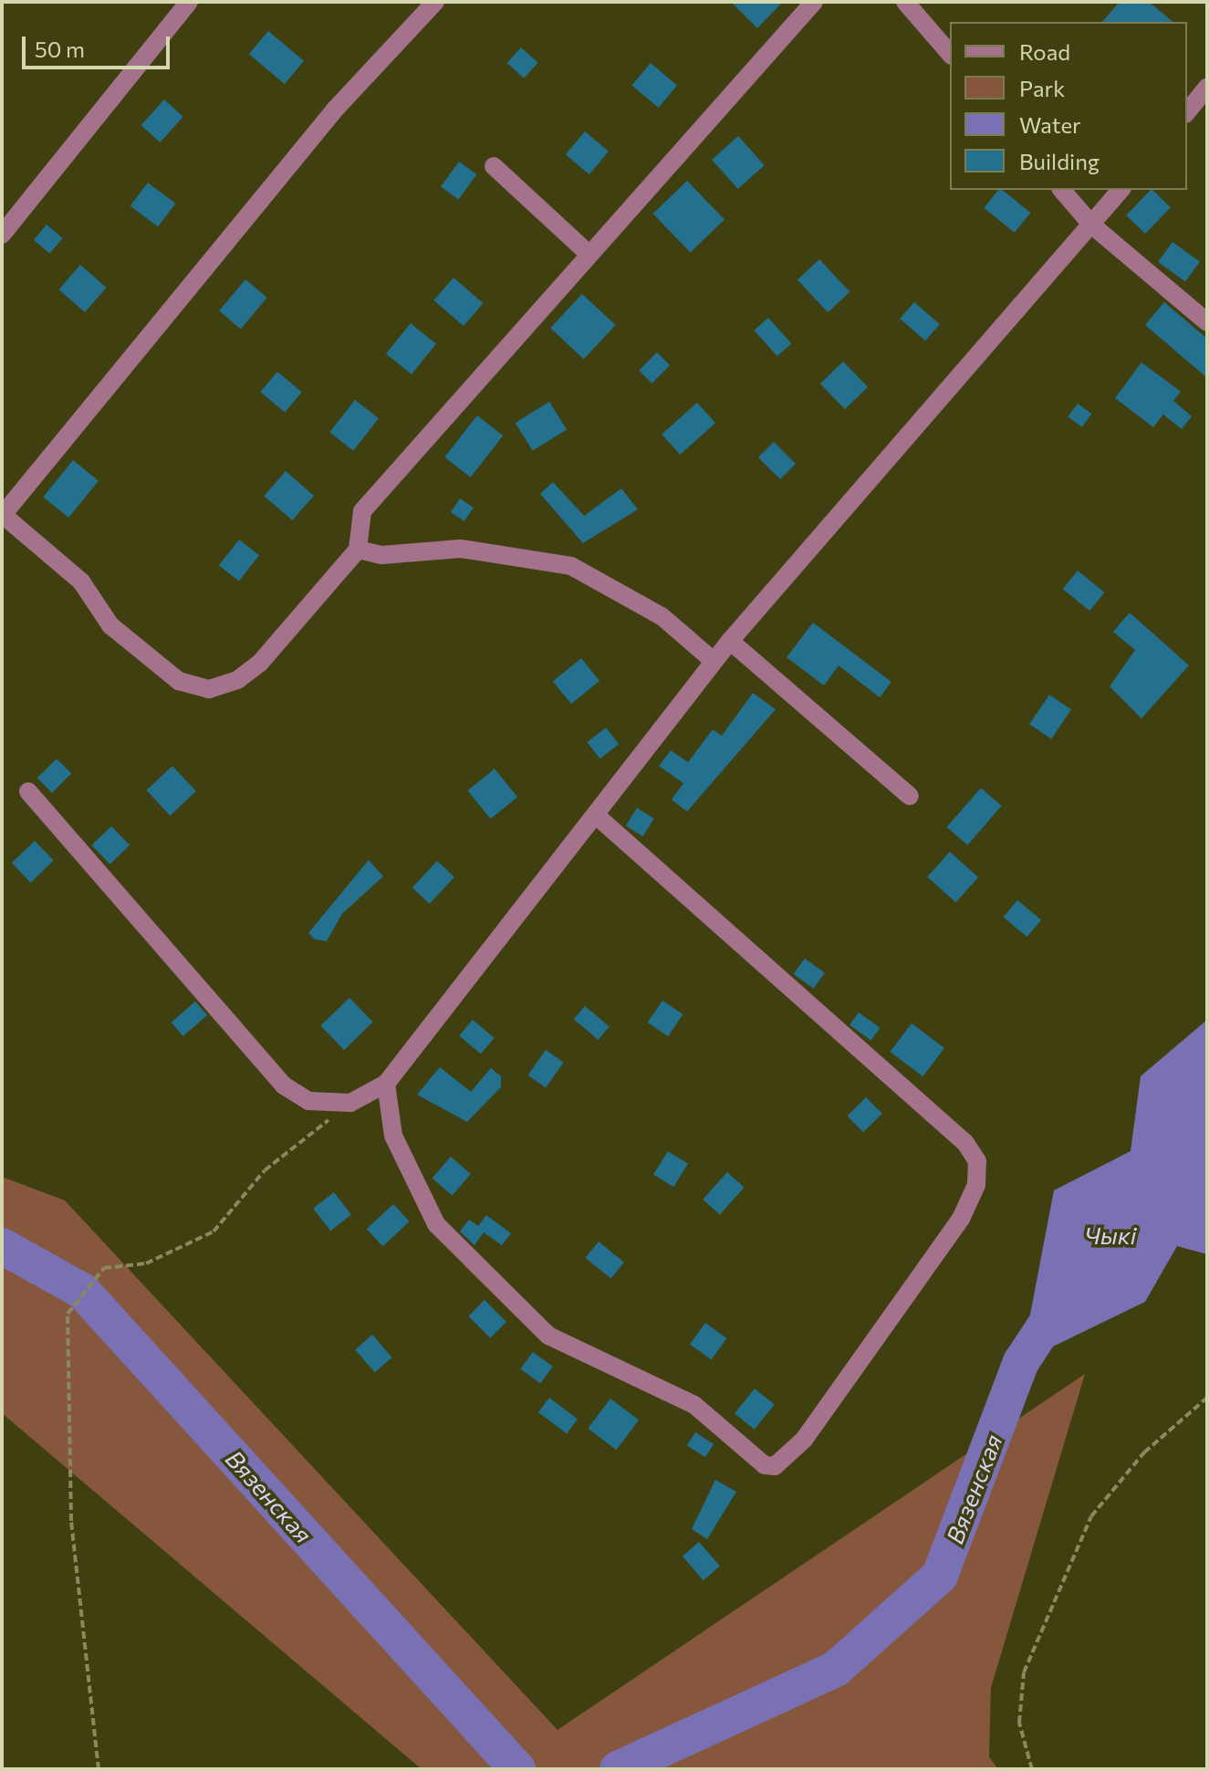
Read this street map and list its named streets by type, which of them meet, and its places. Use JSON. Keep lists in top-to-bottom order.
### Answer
{
  "water": ["Чыкі", "Вязенская"],
  "legend": [
    "Road",
    "Park",
    "Water",
    "Building"
  ],
  "scale_bar": "50 m"
}
